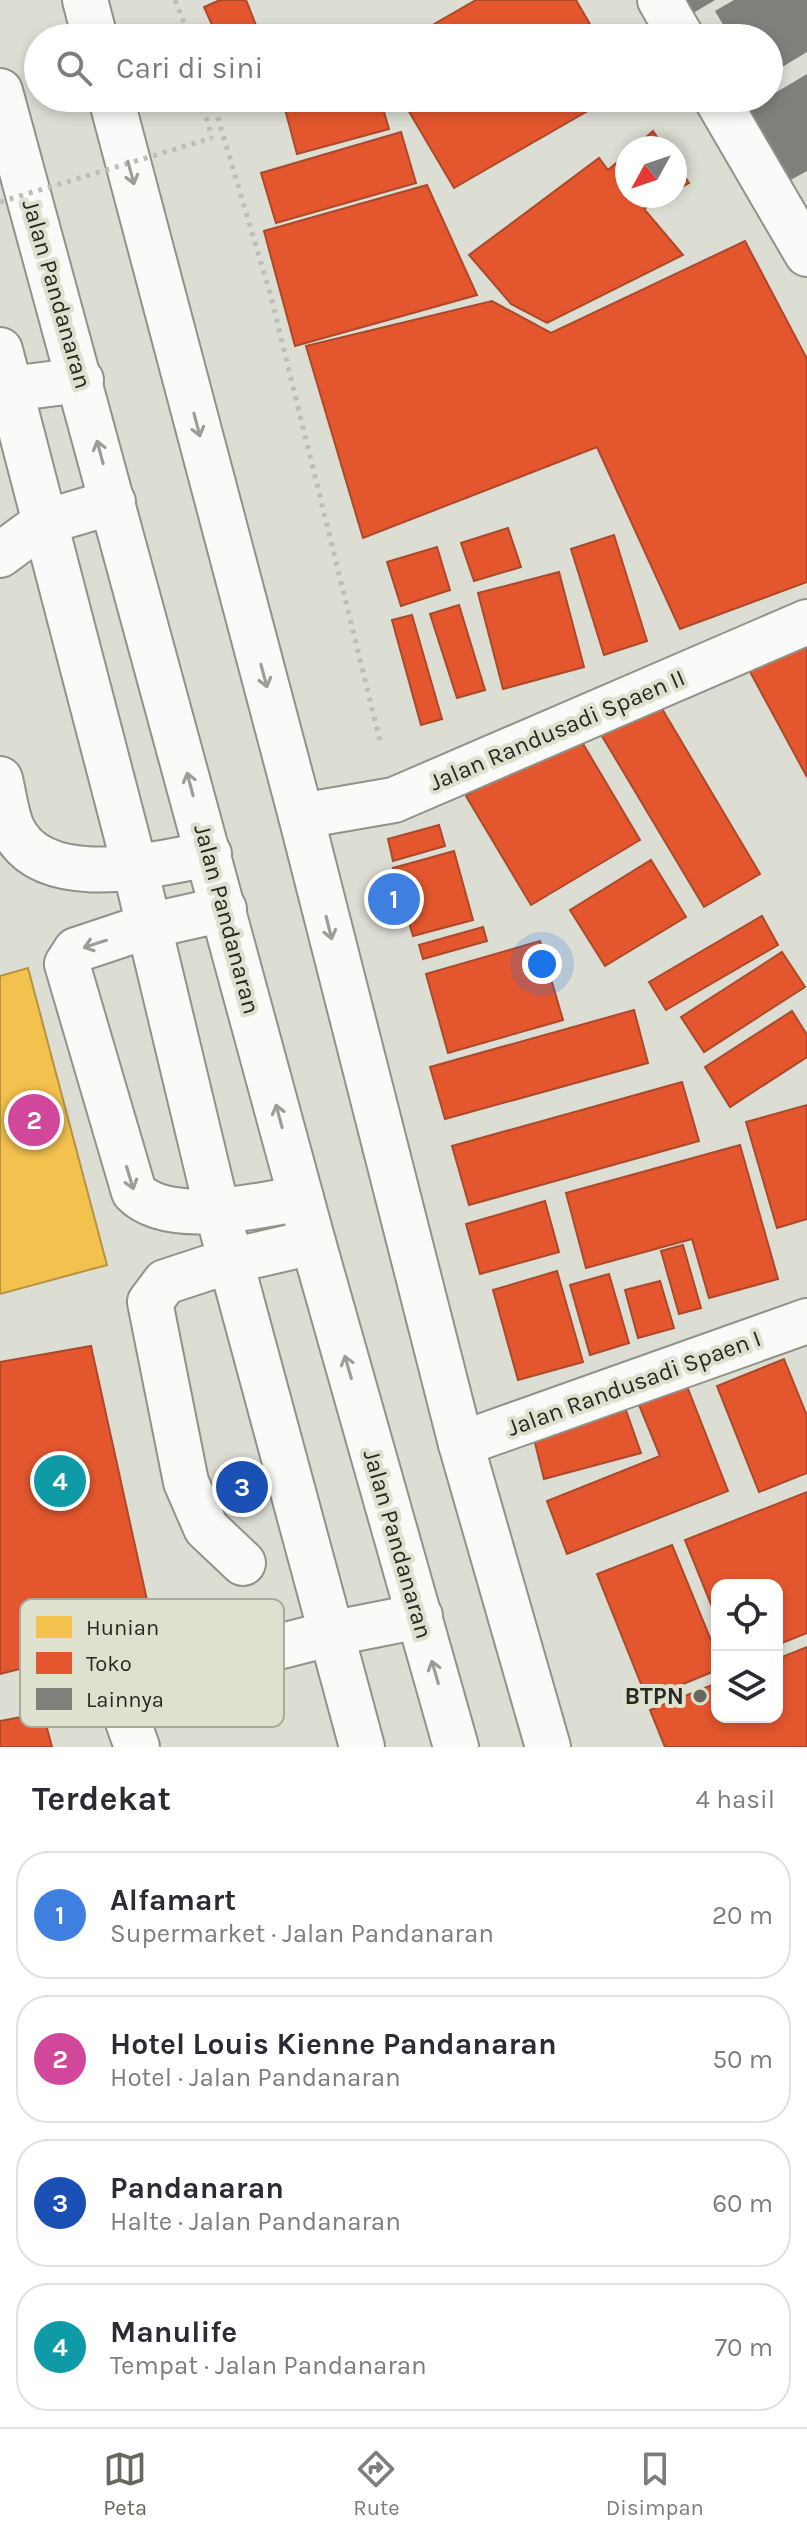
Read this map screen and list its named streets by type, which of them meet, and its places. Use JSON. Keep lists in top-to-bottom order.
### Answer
{
  "streets": {
    "main road": ["Jalan Pandanaran", "Jalan Randusadi Spaen II", "Jalan Randusadi Spaen I"]
  },
  "places": ["BTPN"],
  "legend": ["Hunian", "Toko", "Lainnya"],
  "north": "bottom left",
  "page": {
    "search": "Cari di sini",
    "pins": [
      "1",
      "2",
      "4",
      "3"
    ],
    "heading": ["Terdekat", "4 hasil"],
    "list": [
      {
        "mark": "1",
        "name": "Alfamart",
        "note": "Supermarket · Jalan Pandanaran",
        "value": "20 m"
      },
      {
        "mark": "2",
        "name": "Hotel Louis Kienne Pandanaran",
        "note": "Hotel · Jalan Pandanaran",
        "value": "50 m"
      },
      {
        "mark": "3",
        "name": "Pandanaran",
        "note": "Halte · Jalan Pandanaran",
        "value": "60 m"
      },
      {
        "mark": "4",
        "name": "Manulife",
        "note": "Tempat · Jalan Pandanaran",
        "value": "70 m"
      }
    ],
    "nav": ["Peta", "Rute", "Disimpan"]
  }
}
